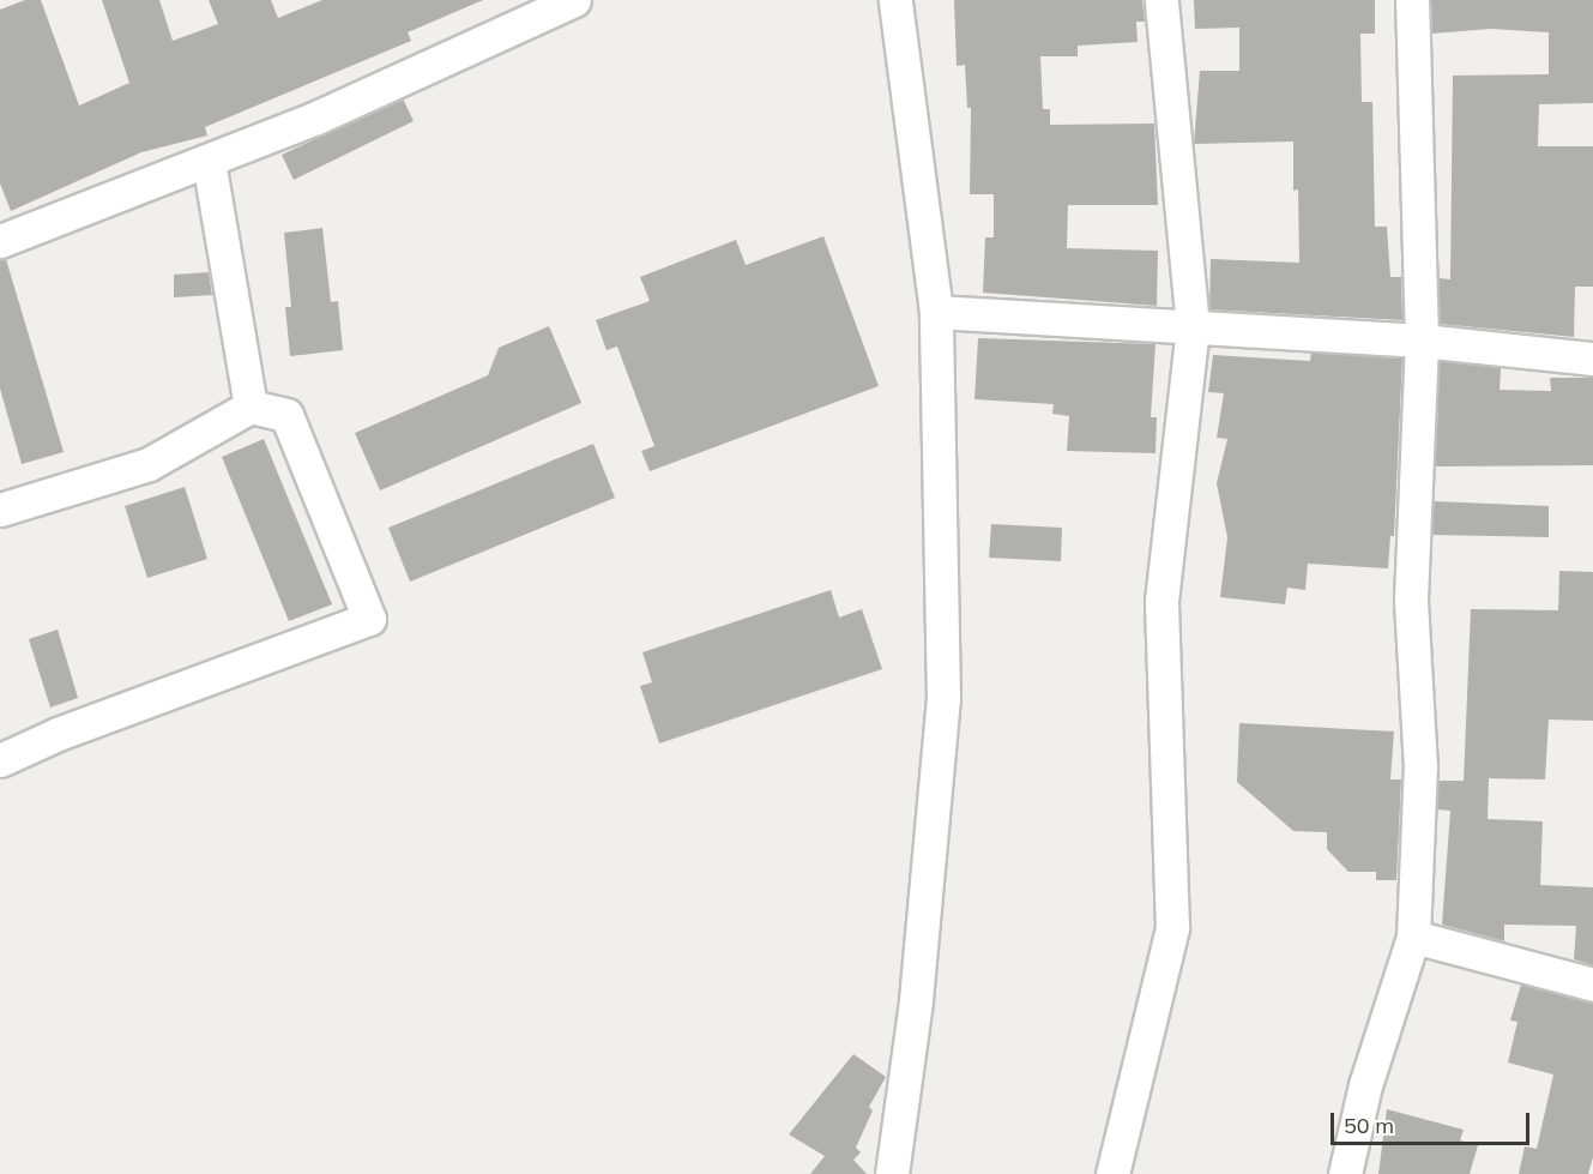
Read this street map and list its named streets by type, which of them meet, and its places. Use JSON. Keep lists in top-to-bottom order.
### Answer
{
  "scale_bar": "50 m"
}
